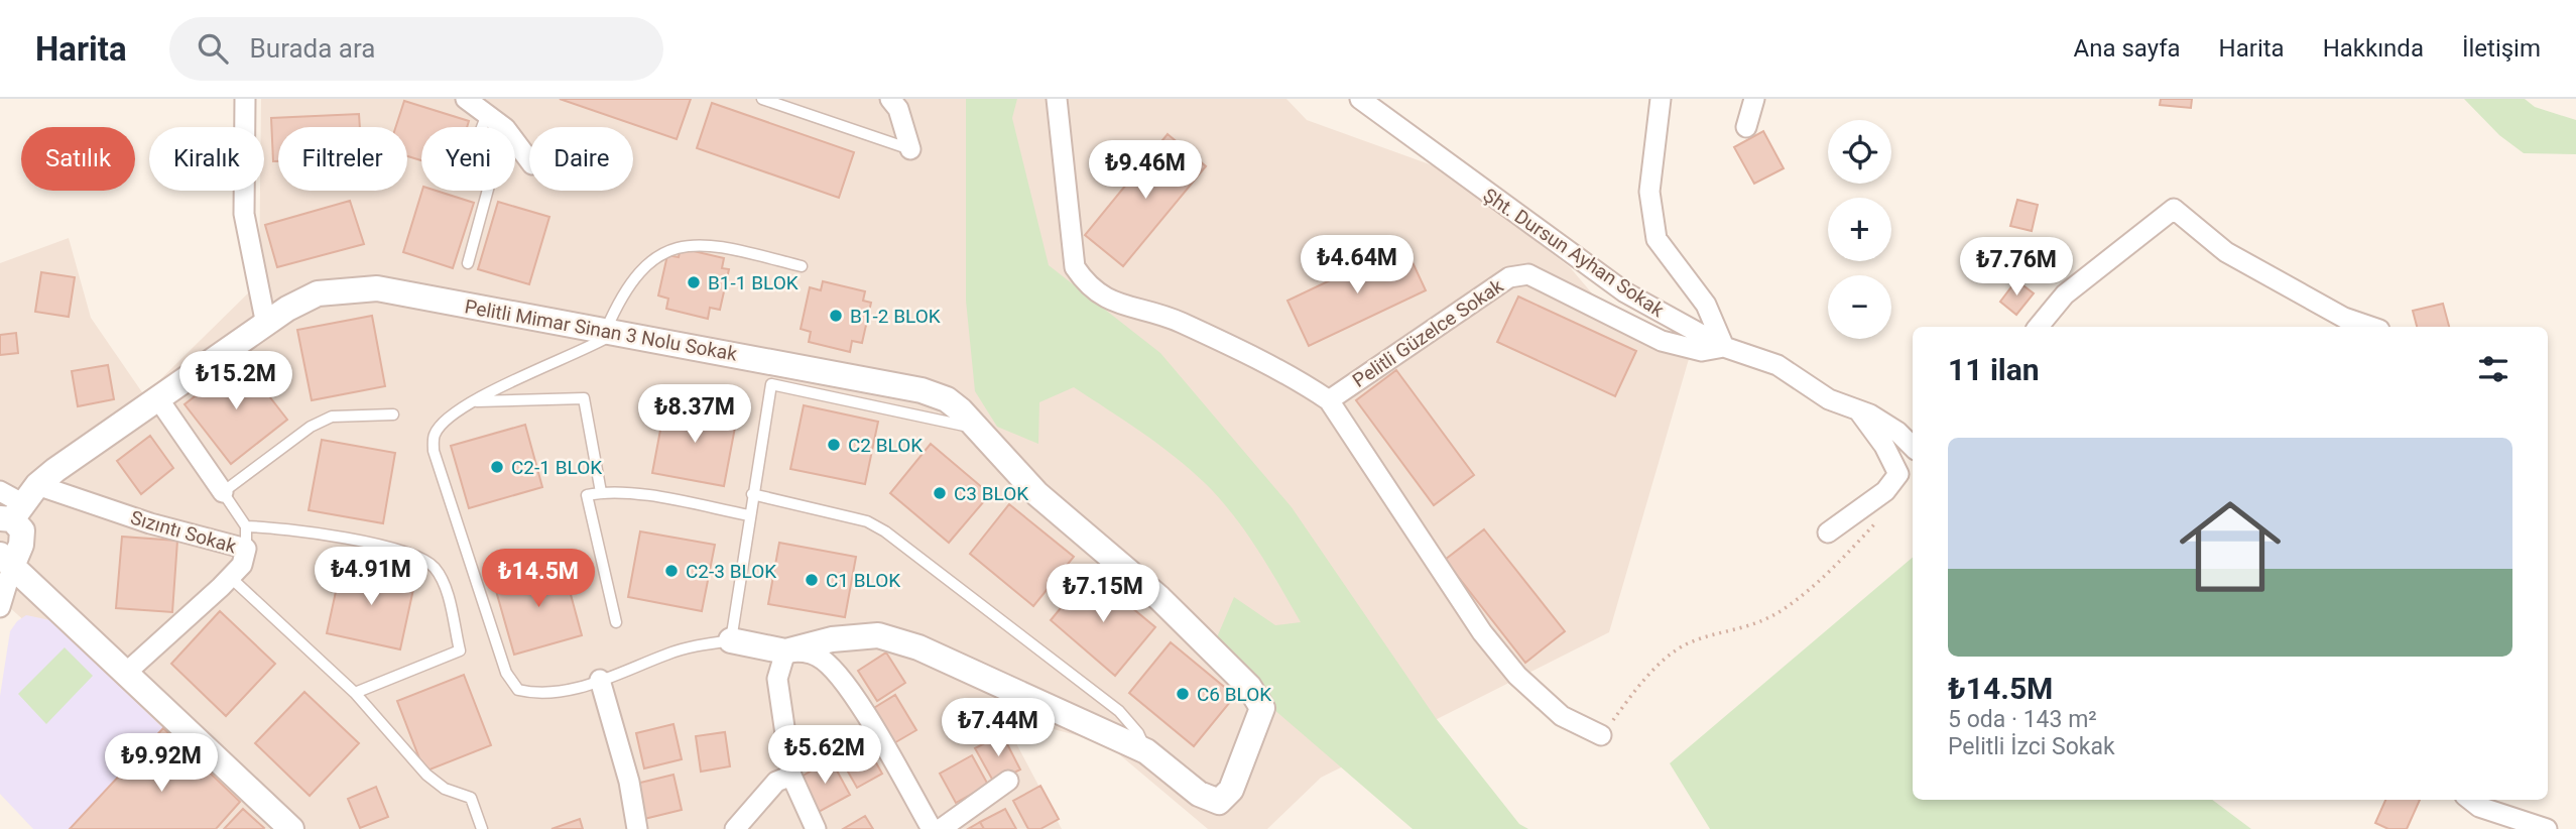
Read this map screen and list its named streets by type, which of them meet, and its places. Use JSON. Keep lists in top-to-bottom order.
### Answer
{
  "streets": {
    "street": [
      "Şht. Dursun Ayhan Sokak",
      "Pelitli Mimar Sinan 3 Nolu Sokak",
      "Pelitli Güzelce Sokak",
      "Sızıntı Sokak"
    ]
  },
  "crossings": [
    ["Şht. Dursun Ayhan Sokak", "Pelitli Güzelce Sokak"],
    ["Pelitli Mimar Sinan 3 Nolu Sokak", "Sızıntı Sokak"]
  ],
  "places": [
    "B1-1 BLOK",
    "B1-2 BLOK",
    "C2 BLOK",
    "C2-1 BLOK",
    "C3 BLOK",
    "C2-3 BLOK",
    "C1 BLOK",
    "C6 BLOK"
  ],
  "page": {
    "header": "Harita",
    "search": "Burada ara",
    "nav": [
      "Ana sayfa",
      "Harita",
      "Hakkında",
      "İletişim"
    ],
    "map_buttons": ["+", "−"],
    "chip": [
      "Satılık",
      "Kiralık",
      "Filtreler",
      "Yeni",
      "Daire"
    ],
    "price": [
      "₺9.46M",
      "₺4.64M",
      "₺7.76M",
      "₺15.2M",
      "₺8.37M",
      "₺4.91M",
      "₺14.5M",
      "₺7.15M",
      "₺7.44M",
      "₺5.62M",
      "₺9.92M"
    ],
    "heading": "11 ilan",
    "list": [
      {
        "name": "₺14.5M",
        "note": "5 oda · 143 m² · Pelitli İzci Sokak"
      }
    ]
  }
}
